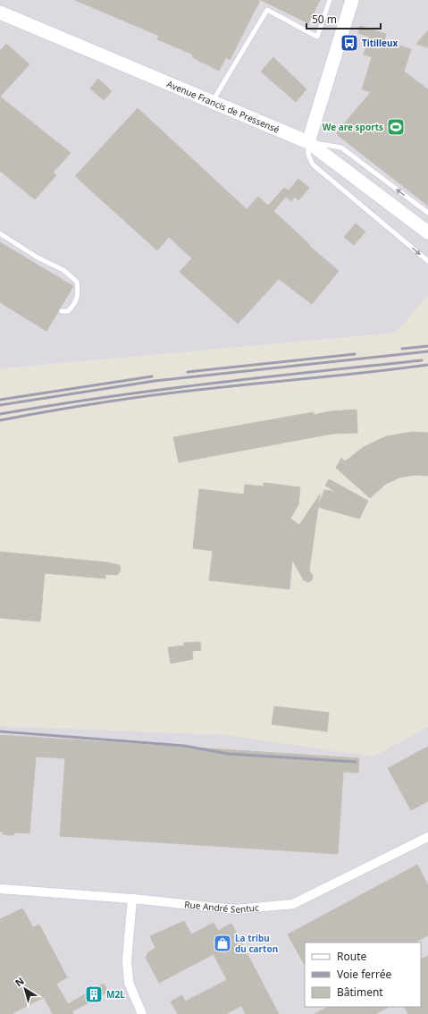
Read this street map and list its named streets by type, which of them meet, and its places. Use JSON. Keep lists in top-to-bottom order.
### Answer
{
  "streets": {
    "street": ["Avenue Francis de Pressensé", "Rue André Sentuc"]
  },
  "places": {
    "bus stop": ["Titilleux"],
    "sports": ["We are sports"],
    "shop": ["La tribu du carton"],
    "building": ["M2L"]
  },
  "legend": ["Route", "Voie ferrée", "Bâtiment"],
  "scale_bar": "50 m",
  "north": "top left"
}
